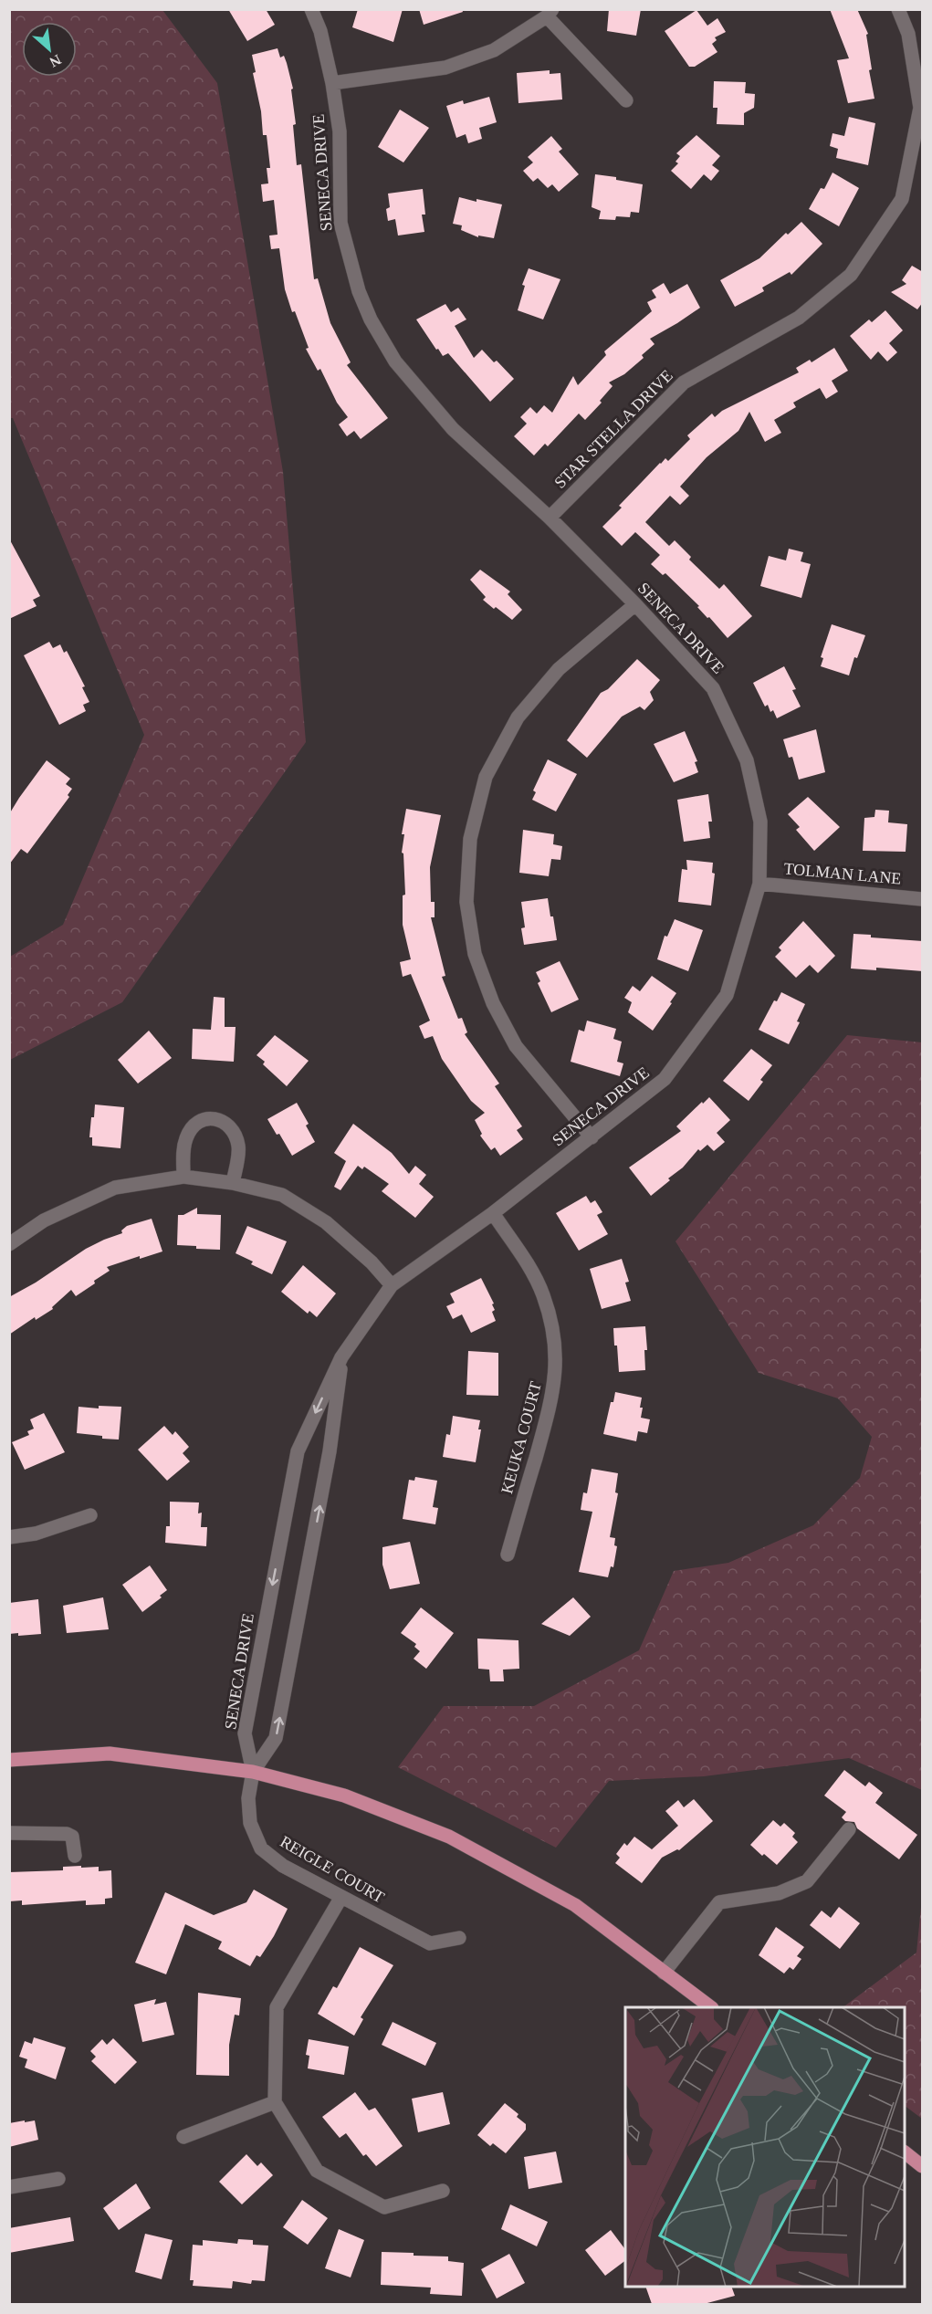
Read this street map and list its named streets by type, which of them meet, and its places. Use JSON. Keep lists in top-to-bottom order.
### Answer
{
  "streets": {
    "street": [
      "SENECA DRIVE",
      "STAR STELLA DRIVE",
      "TOLMAN LANE",
      "KEUKA COURT",
      "REIGLE COURT"
    ]
  },
  "crossings": [
    ["SENECA DRIVE", "STAR STELLA DRIVE"],
    ["SENECA DRIVE", "TOLMAN LANE"],
    ["SENECA DRIVE", "KEUKA COURT"],
    ["SENECA DRIVE", "REIGLE COURT"]
  ],
  "north": "bottom right"
}
